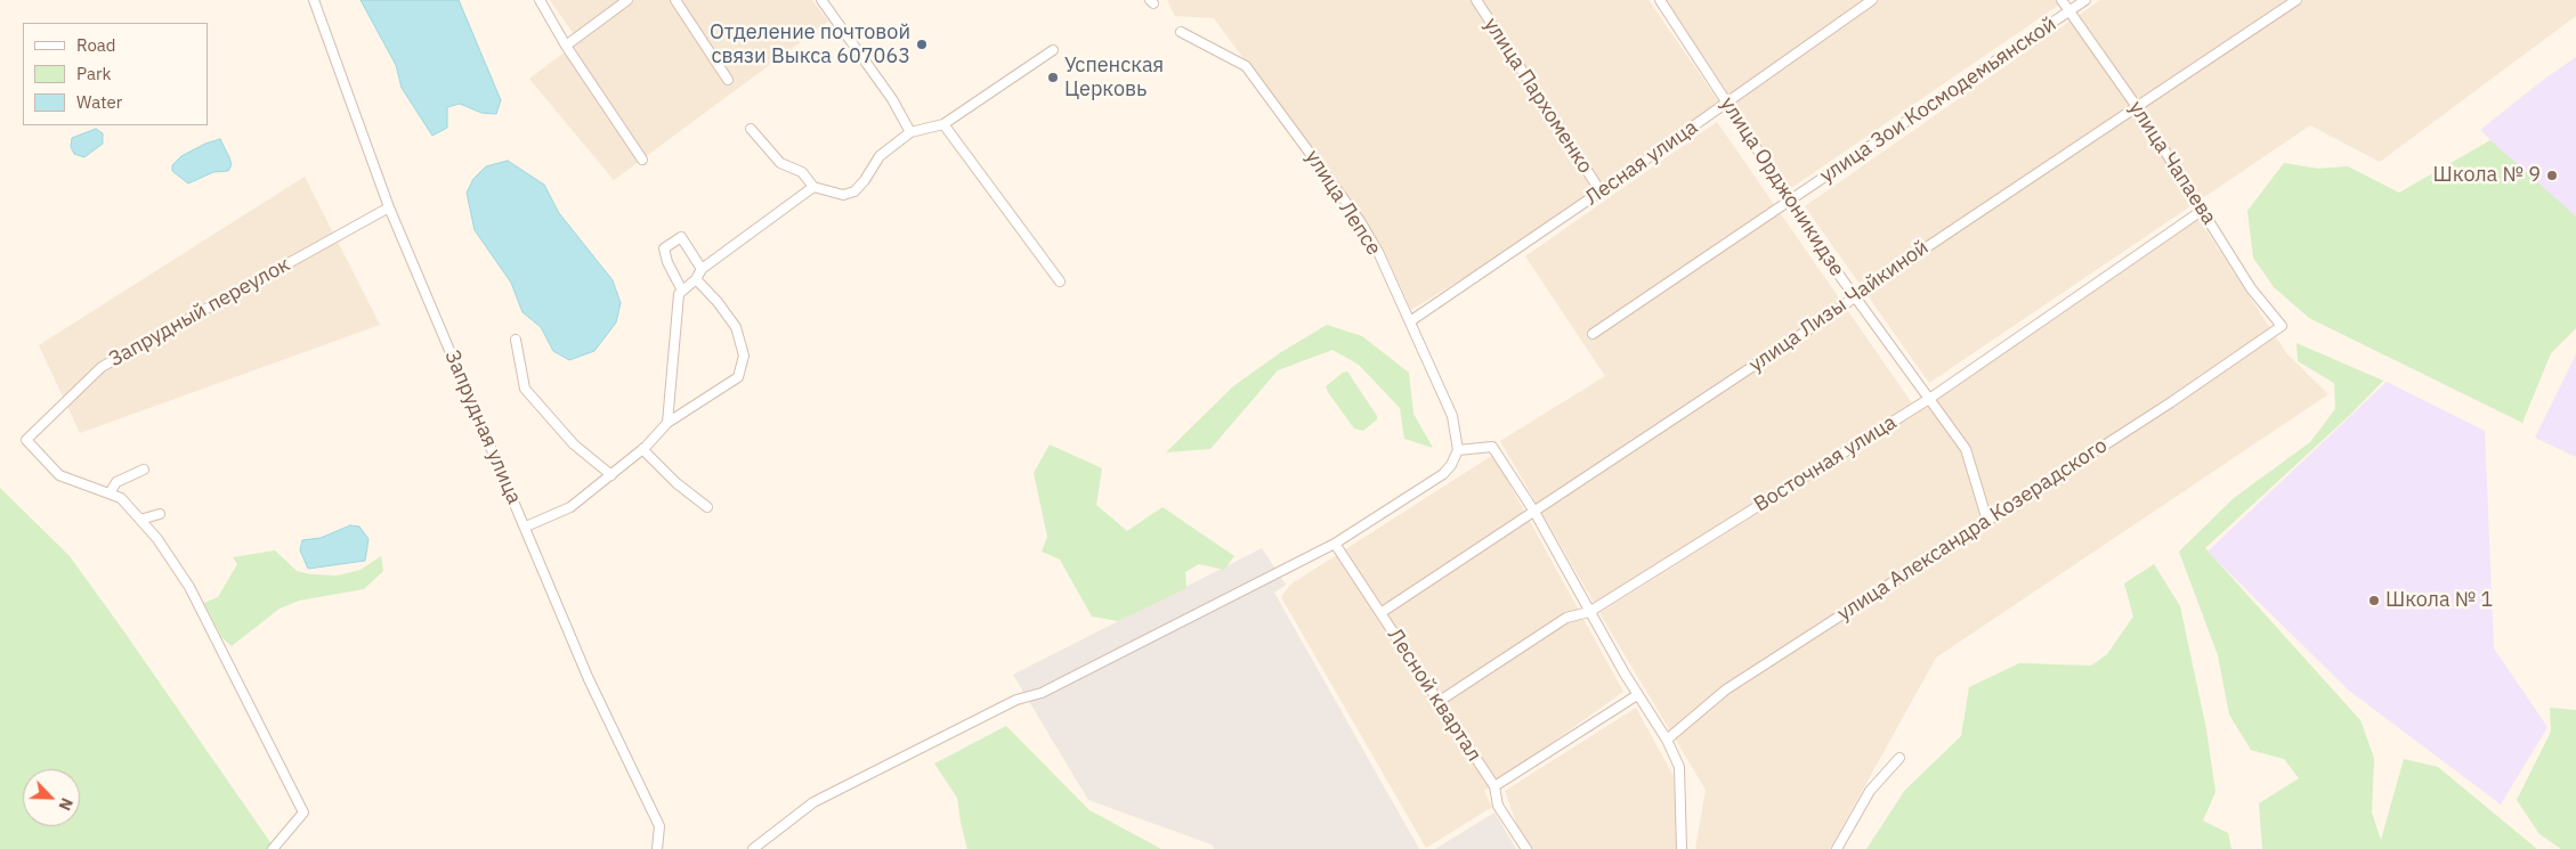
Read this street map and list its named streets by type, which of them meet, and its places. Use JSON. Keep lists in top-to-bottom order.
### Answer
{
  "streets": {
    "street": [
      "улица Пархоменко",
      "улица Зои Космодемьянской",
      "Лесная улица",
      "улица Чапаева",
      "улица Орджоникидзе",
      "улица Лепсе",
      "улица Лизы Чайкиной",
      "Запрудный переулок",
      "Запрудная улица",
      "Восточная улица",
      "улица Александра Козерадского",
      "Лесной квартал"
    ]
  },
  "crossings": [
    ["улица Пархоменко", "Лесная улица"],
    ["улица Зои Космодемьянской", "улица Чапаева"],
    ["улица Зои Космодемьянской", "улица Орджоникидзе"],
    ["Лесная улица", "улица Орджоникидзе"],
    ["Лесная улица", "улица Лепсе"],
    ["улица Чапаева", "улица Лизы Чайкиной"],
    ["улица Чапаева", "Восточная улица"],
    ["улица Чапаева", "улица Александра Козерадского"],
    ["улица Орджоникидзе", "улица Лизы Чайкиной"],
    ["улица Орджоникидзе", "Восточная улица"],
    ["улица Орджоникидзе", "улица Александра Козерадского"],
    ["улица Лизы Чайкиной", "Лесной квартал"],
    ["Запрудный переулок", "Запрудная улица"],
    ["Восточная улица", "Лесной квартал"]
  ],
  "places": [
    "Отделение почтовой связи Выкса 607063",
    "Успенская Церковь",
    "Школа № 9",
    "Школа № 1"
  ],
  "legend": ["Road", "Park", "Water"],
  "north": "bottom right"
}
